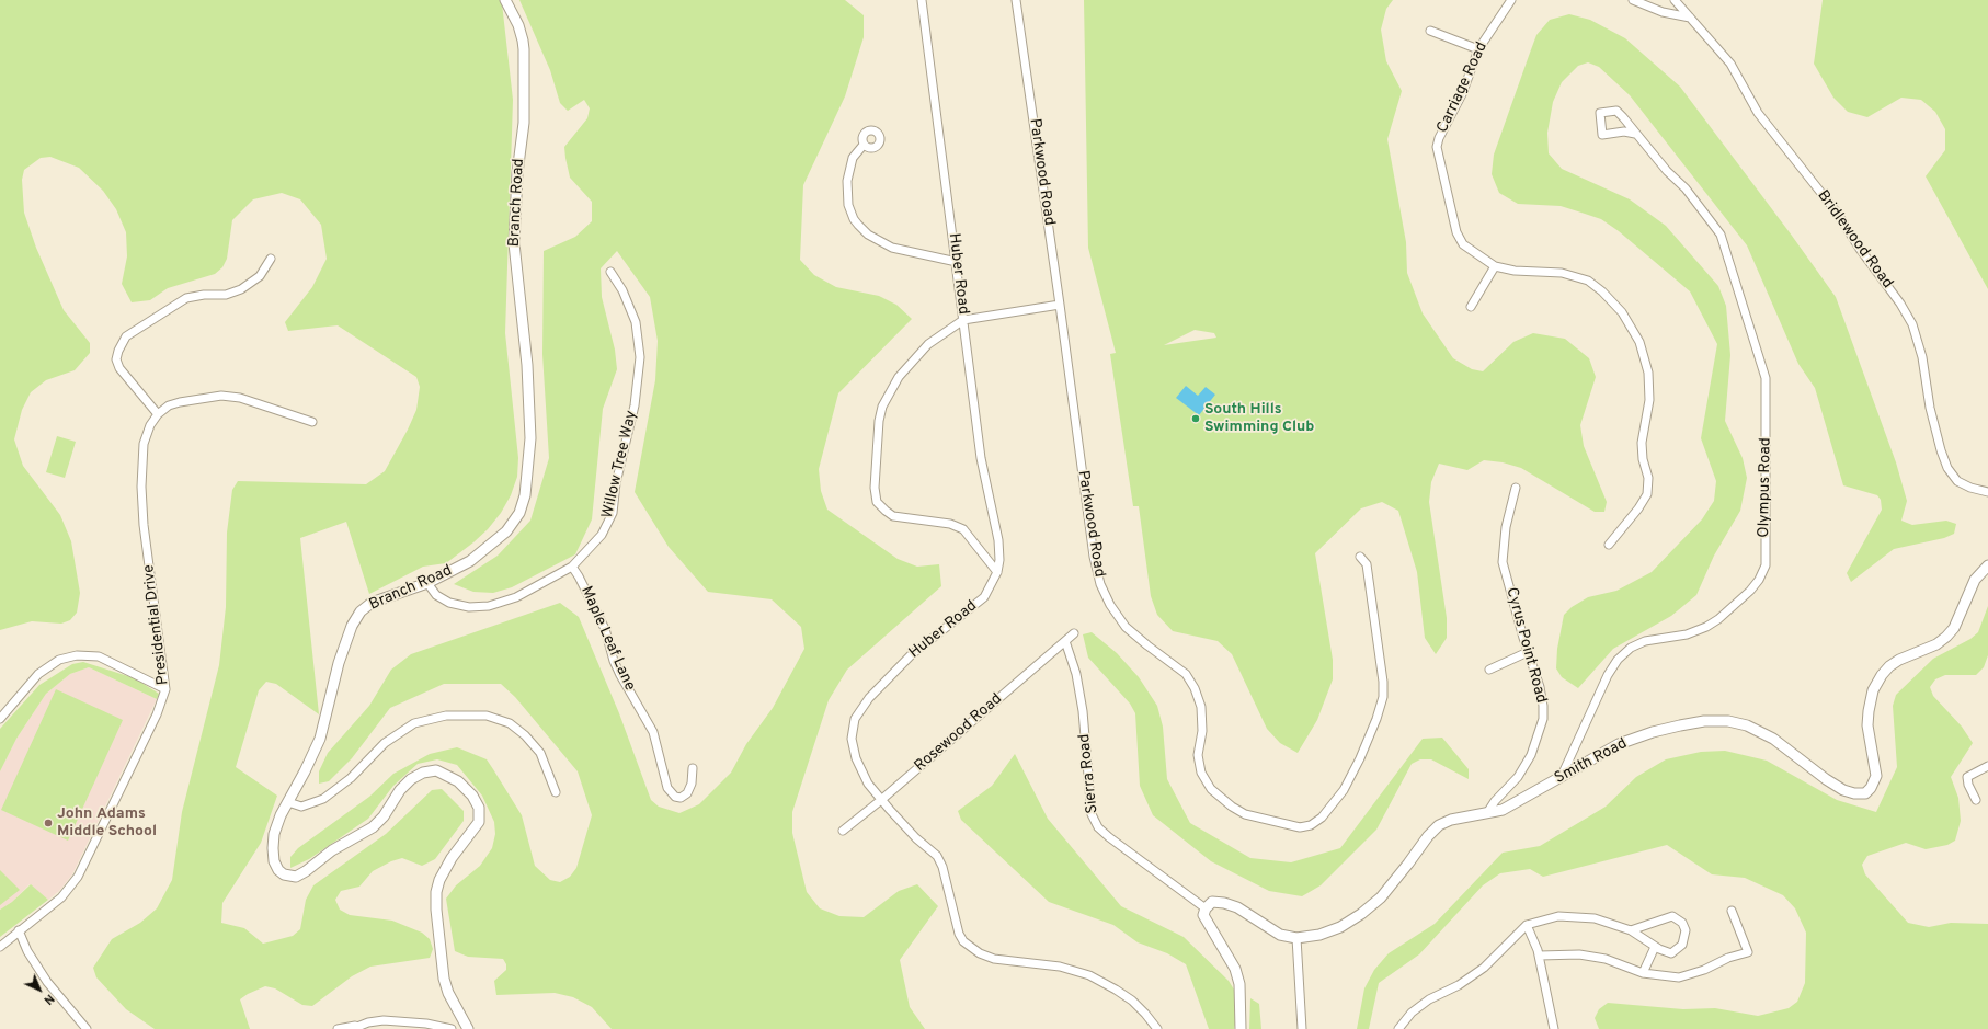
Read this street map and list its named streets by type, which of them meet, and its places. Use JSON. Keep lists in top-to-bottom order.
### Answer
{
  "streets": {
    "street": [
      "Carriage Road",
      "Parkwood Road",
      "Branch Road",
      "Bridlewood Road",
      "Huber Road",
      "Willow Tree Way",
      "Olympus Road",
      "Presidential Drive",
      "Maple Leaf Lane",
      "Cyrus Point Road",
      "Rosewood Road",
      "Smith Road",
      "Sierra Road"
    ]
  },
  "crossings": [
    ["Branch Road", "Willow Tree Way"],
    ["Huber Road", "Rosewood Road"],
    ["Willow Tree Way", "Maple Leaf Lane"],
    ["Olympus Road", "Smith Road"],
    ["Cyrus Point Road", "Smith Road"],
    ["Rosewood Road", "Sierra Road"],
    ["Smith Road", "Sierra Road"]
  ],
  "places": ["South Hills Swimming Club", "John Adams Middle School"],
  "north": "bottom right"
}
